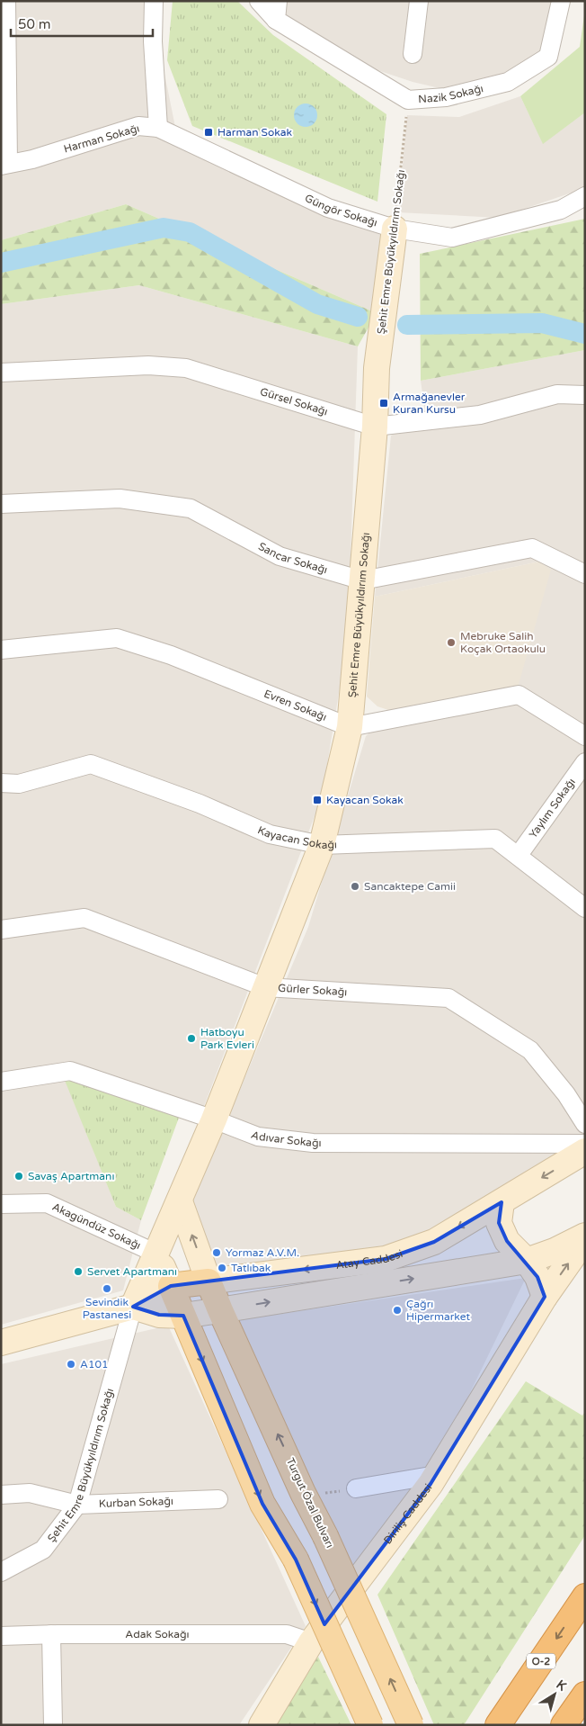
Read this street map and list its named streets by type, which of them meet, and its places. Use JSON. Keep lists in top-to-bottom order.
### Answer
{
  "streets": {
    "highway": ["O-2"],
    "main road": ["Atay Caddesi", "Turgut Özal Bulvarı"],
    "street": [
      "Nazik Sokağı",
      "Harman Sokağı",
      "Güngör Sokağı",
      "Şehit Emre Büyükyıldırım Sokağı",
      "Gürsel Sokağı",
      "Sancar Sokağı",
      "Evren Sokağı",
      "Yaylım Sokağı",
      "Kayacan Sokağı",
      "Gürler Sokağı",
      "Adıvar Sokağı",
      "Akagündüz Sokağı",
      "Kurban Sokağı",
      "Diriliş Caddesi",
      "Adak Sokağı"
    ]
  },
  "crossings": [
    ["Nazik Sokağı", "Şehit Emre Büyükyıldırım Sokağı"],
    ["Harman Sokağı", "Güngör Sokağı"],
    ["Güngör Sokağı", "Şehit Emre Büyükyıldırım Sokağı"],
    ["Şehit Emre Büyükyıldırım Sokağı", "Gürsel Sokağı"],
    ["Şehit Emre Büyükyıldırım Sokağı", "Sancar Sokağı"],
    ["Şehit Emre Büyükyıldırım Sokağı", "Evren Sokağı"],
    ["Şehit Emre Büyükyıldırım Sokağı", "Kayacan Sokağı"],
    ["Şehit Emre Büyükyıldırım Sokağı", "Gürler Sokağı"],
    ["Şehit Emre Büyükyıldırım Sokağı", "Adıvar Sokağı"],
    ["Şehit Emre Büyükyıldırım Sokağı", "Akagündüz Sokağı"],
    ["Şehit Emre Büyükyıldırım Sokağı", "Atay Caddesi"],
    ["Şehit Emre Büyükyıldırım Sokağı", "Kurban Sokağı"],
    ["Yaylım Sokağı", "Kayacan Sokağı"],
    ["Atay Caddesi", "Turgut Özal Bulvarı"],
    ["Diriliş Caddesi", "Adak Sokağı"]
  ],
  "places": {
    "transit": ["Harman Sokak", "Armağanevler Kuran Kursu", "Kayacan Sokak"],
    "other": [
      "Mebruke Salih Koçak Ortaokulu",
      "Sancaktepe Camii",
      "Hatboyu Park Evleri",
      "Savaş Apartmanı",
      "Yormaz A.V.M.",
      "Tatlıbak",
      "Servet Apartmanı",
      "Sevindik Pastanesi",
      "Çağrı Hipermarket",
      "A101"
    ]
  },
  "scale_bar": "50 m",
  "north": "top right"
}
